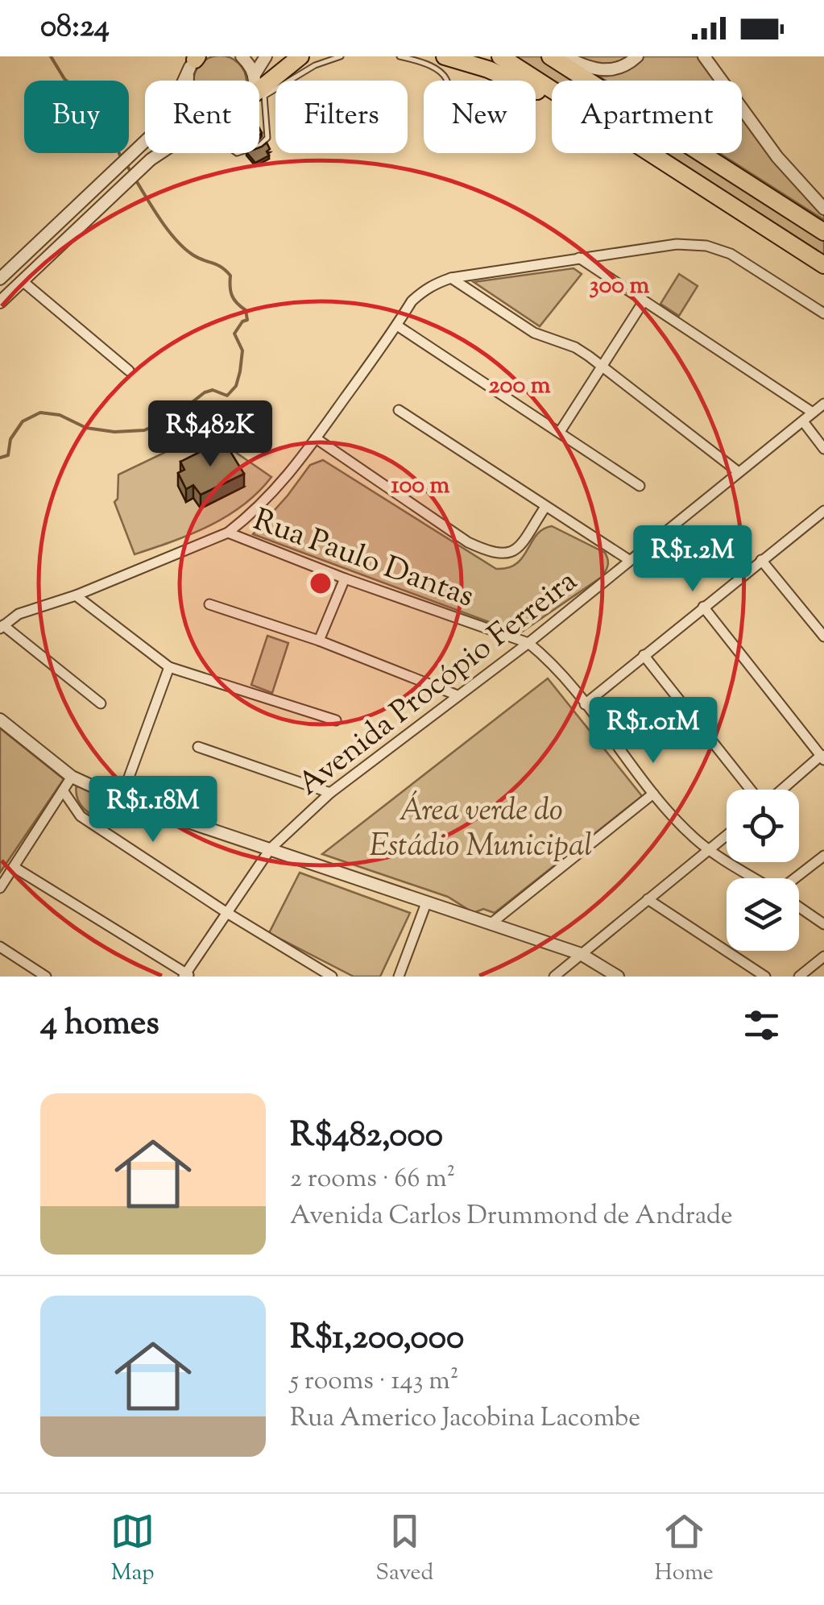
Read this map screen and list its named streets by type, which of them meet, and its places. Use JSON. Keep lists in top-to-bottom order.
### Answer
{
  "streets": {
    "street": ["Rua Paulo Dantas", "Avenida Procópio Ferreira"]
  },
  "crossings": [
    ["Rua Paulo Dantas", "Avenida Procópio Ferreira"]
  ],
  "parks": ["Área verde do Estádio Municipal"],
  "page": {
    "status": "08:24",
    "chip": [
      "Buy",
      "Rent",
      "Filters",
      "New",
      "Apartment"
    ],
    "price": [
      "R$482K",
      "R$1.2M",
      "R$1.01M",
      "R$1.18M"
    ],
    "heading": "4 homes",
    "list": [
      {
        "name": "R$482,000",
        "note": "2 rooms · 66 m² · Avenida Carlos Drummond de Andrade"
      },
      {
        "name": "R$1,200,000",
        "note": "5 rooms · 143 m² · Rua Americo Jacobina Lacombe"
      }
    ],
    "tabs": ["Map", "Saved", "Home"]
  },
  "rings": ["300 m", "200 m", "100 m"]
}
